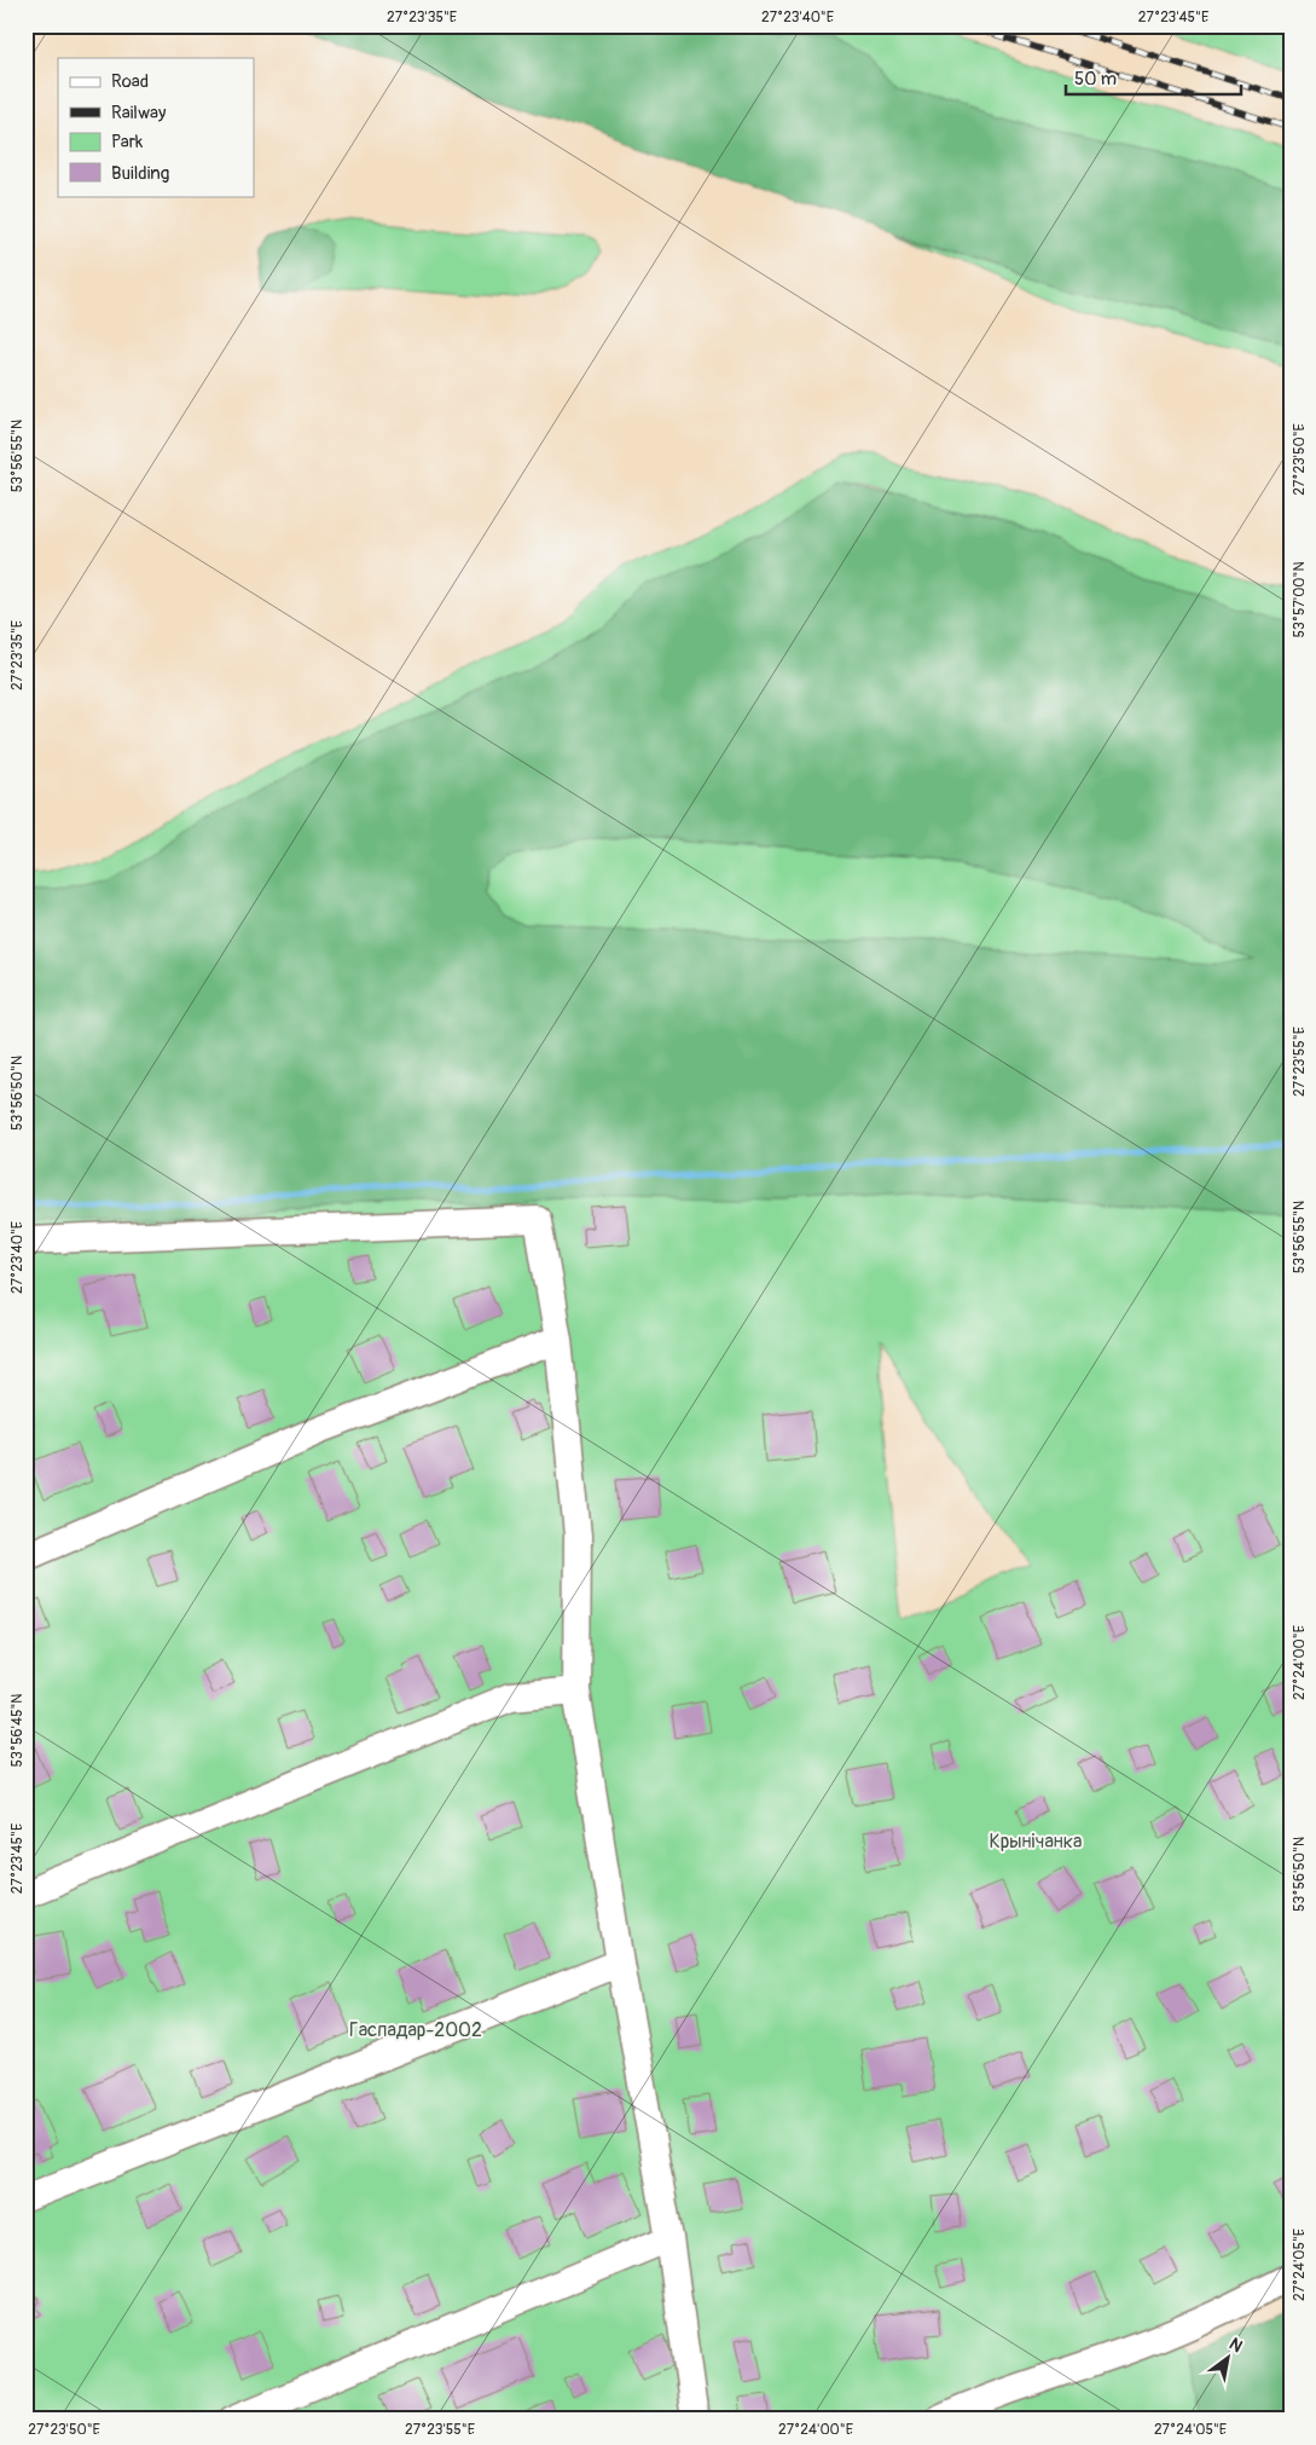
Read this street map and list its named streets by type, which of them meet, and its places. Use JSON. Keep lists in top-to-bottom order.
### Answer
{
  "parks": ["Крынічанка", "Гаспадар-2002"],
  "legend": [
    "Road",
    "Railway",
    "Park",
    "Building"
  ],
  "scale_bar": "50 m",
  "north": "top right",
  "coordinates": [
    "27°23'35\"E",
    "27°23'40\"E",
    "27°23'45\"E",
    "53°56'55\"N",
    "27°23'50\"E",
    "53°57'00\"N",
    "27°23'55\"E",
    "53°56'50\"N",
    "27°24'00\"E",
    "53°56'45\"N",
    "27°24'05\"E"
  ]
}
